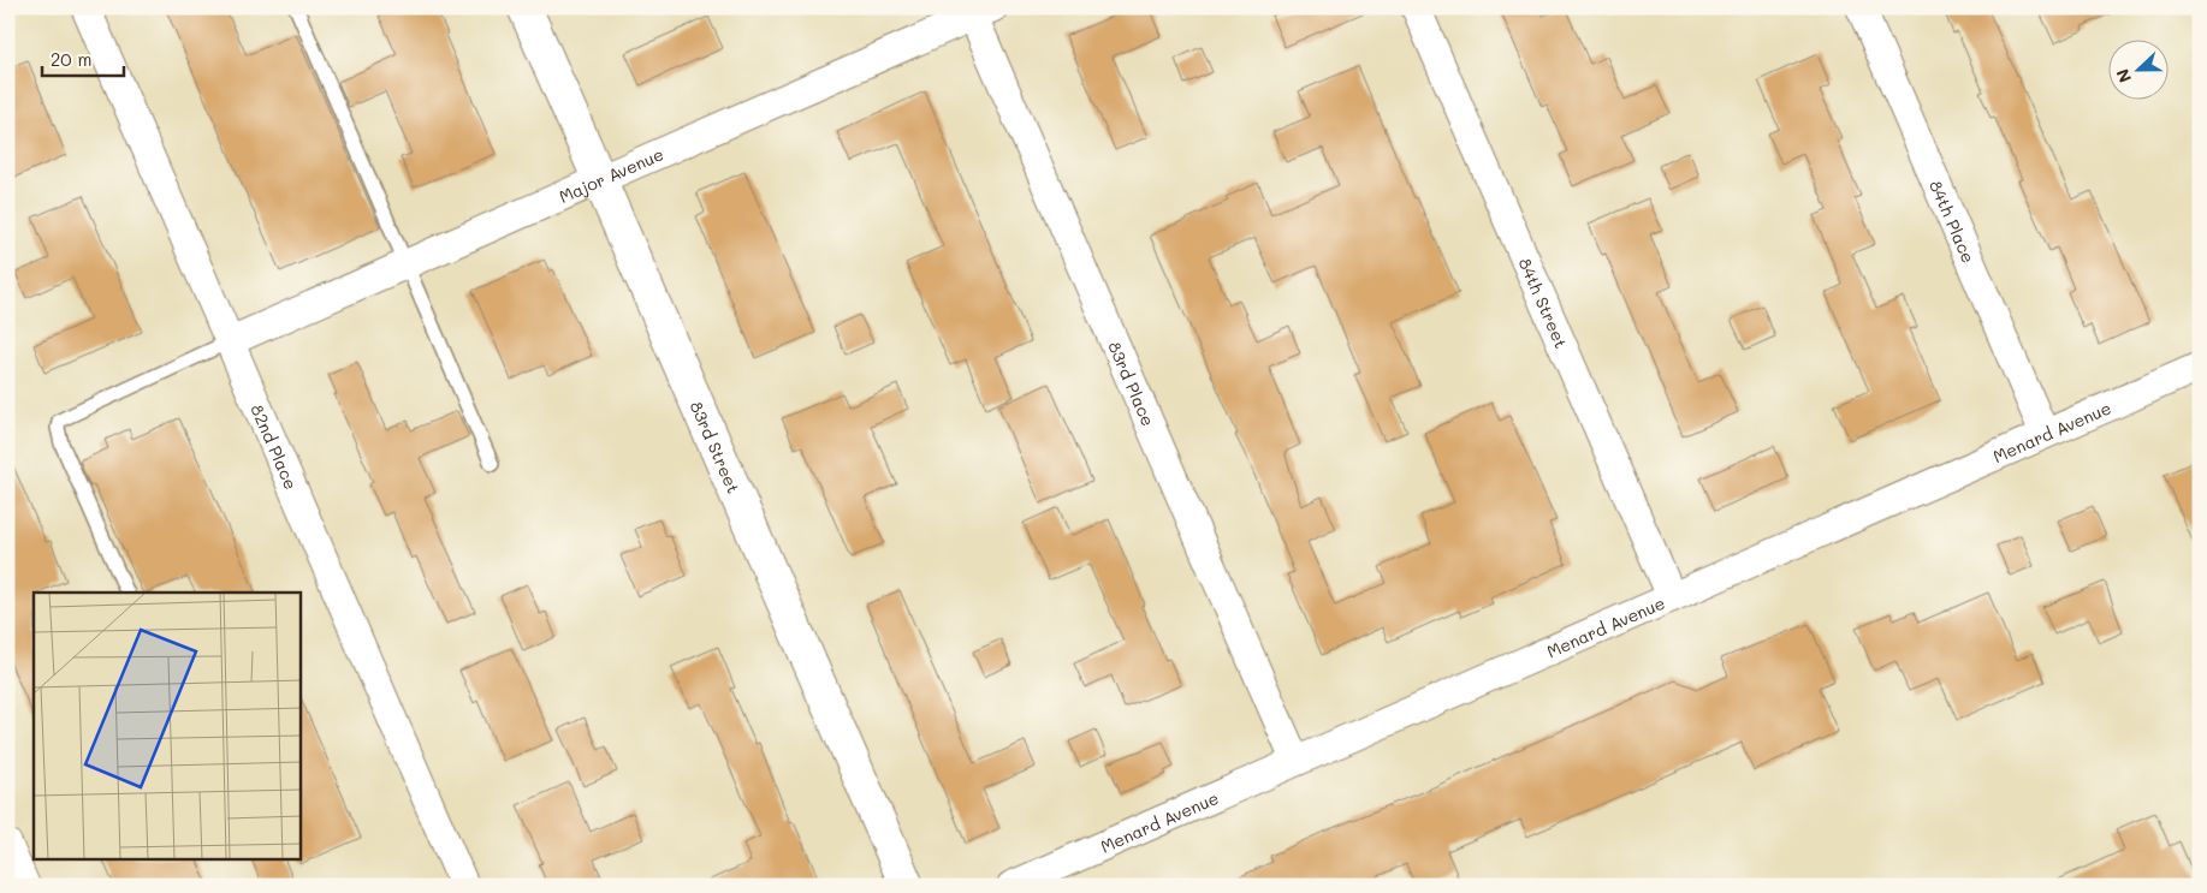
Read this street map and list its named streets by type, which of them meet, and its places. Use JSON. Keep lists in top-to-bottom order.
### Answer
{
  "streets": {
    "street": [
      "Major Avenue",
      "84th Place",
      "84th Street",
      "83rd Place",
      "Menard Avenue",
      "82nd Place",
      "83rd Street"
    ]
  },
  "crossings": [
    ["Major Avenue", "83rd Place"],
    ["Major Avenue", "82nd Place"],
    ["Major Avenue", "83rd Street"],
    ["84th Place", "Menard Avenue"],
    ["84th Street", "Menard Avenue"],
    ["83rd Place", "Menard Avenue"]
  ],
  "scale_bar": "20 m",
  "north": "left"
}
